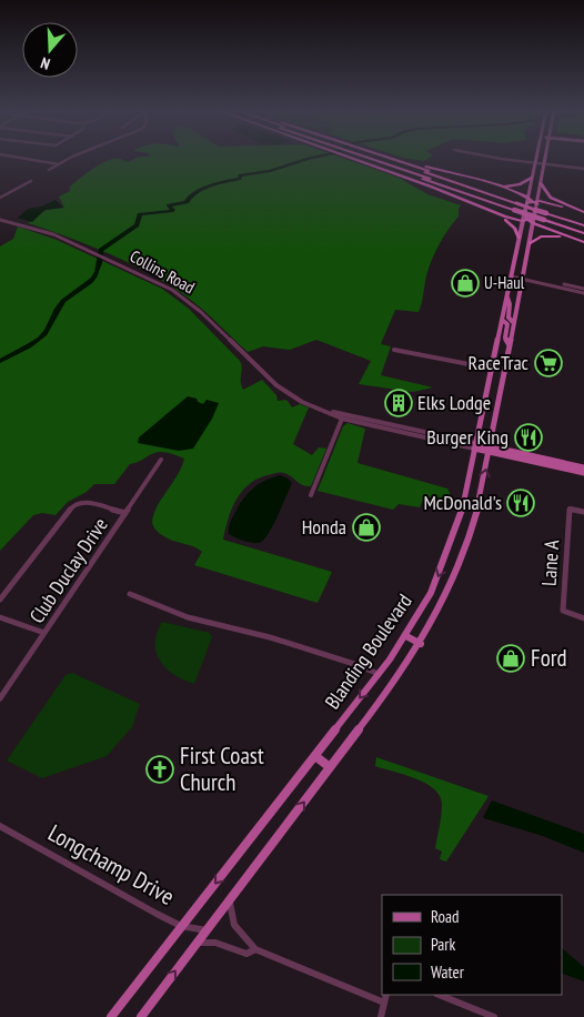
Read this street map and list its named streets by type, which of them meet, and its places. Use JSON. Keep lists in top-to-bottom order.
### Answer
{
  "streets": {
    "main road": ["Collins Road", "Blanding Boulevard"],
    "street": ["Lane A", "Club Duclay Drive", "Longchamp Drive"]
  },
  "crossings": [
    ["Collins Road", "Blanding Boulevard"],
    ["Blanding Boulevard", "Longchamp Drive"]
  ],
  "places": {
    "shop": ["U-Haul", "Honda", "Ford"],
    "supermarket": ["RaceTrac"],
    "building": ["Elks Lodge"],
    "restaurant": ["Burger King", "McDonald's"],
    "church": ["First Coast Church"]
  },
  "legend": ["Road", "Park", "Water"],
  "north": "bottom"
}
